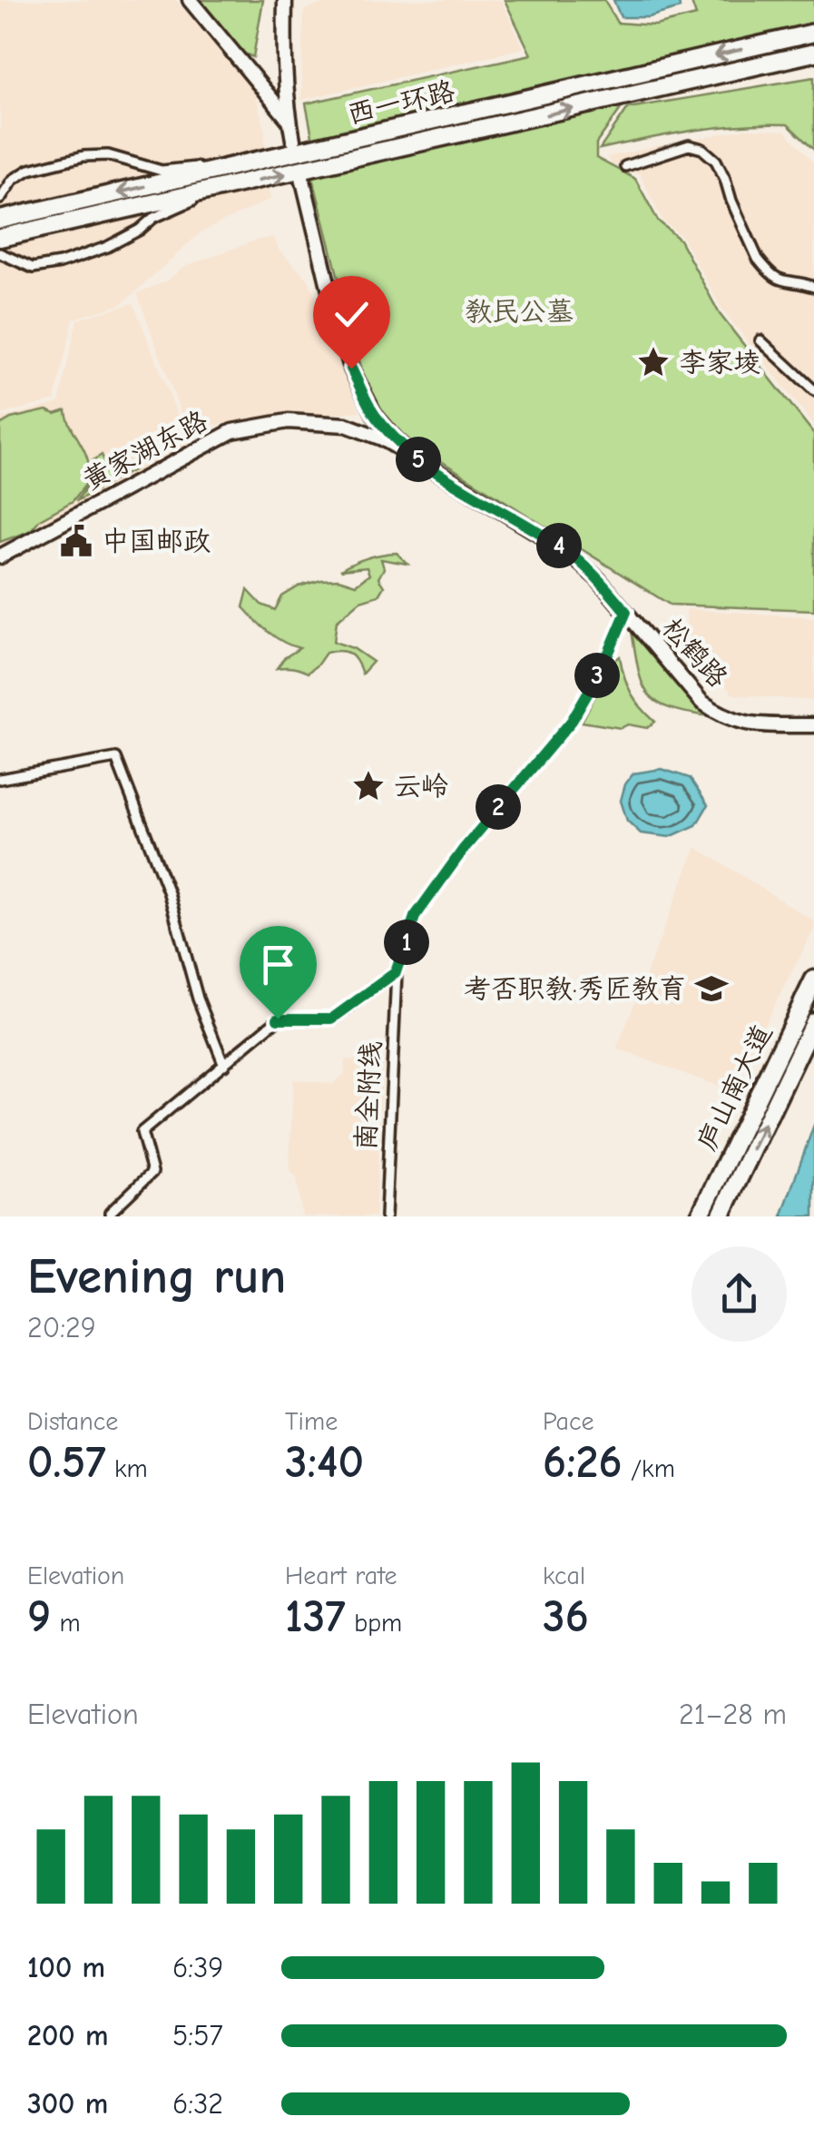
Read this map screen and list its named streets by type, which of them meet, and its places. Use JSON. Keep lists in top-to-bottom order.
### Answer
{
  "streets": {
    "highway": ["西一环路", "庐山南大道"],
    "main road": ["黄家湖东路", "松鹤路"],
    "street": ["南全附线"]
  },
  "crossings": [
    ["黄家湖东路", "松鹤路"],
    ["松鹤路", "南全附线"]
  ],
  "parks": ["教民公墓"],
  "places": {
    "place": ["李家堎", "云岭"],
    "public building": ["中国邮政"],
    "school or university": ["考否职教·秀匠教育"]
  },
  "page": {
    "pins": [
      "5",
      "4",
      "3",
      "2",
      "1"
    ],
    "heading": ["Evening run", "20:29"],
    "stats": [
      ["Distance", "0.57 km"],
      ["Time", "3:40"],
      ["Pace", "6:26 /km"],
      ["Elevation", "9 m"],
      ["Heart rate", "137 bpm"],
      ["kcal", "36"]
    ],
    "chart": ["Elevation", "21–28 m"],
    "list": [
      {
        "name": "100 m",
        "note": "6:39"
      },
      {
        "name": "200 m",
        "note": "5:57"
      },
      {
        "name": "300 m",
        "note": "6:32"
      }
    ]
  }
}
